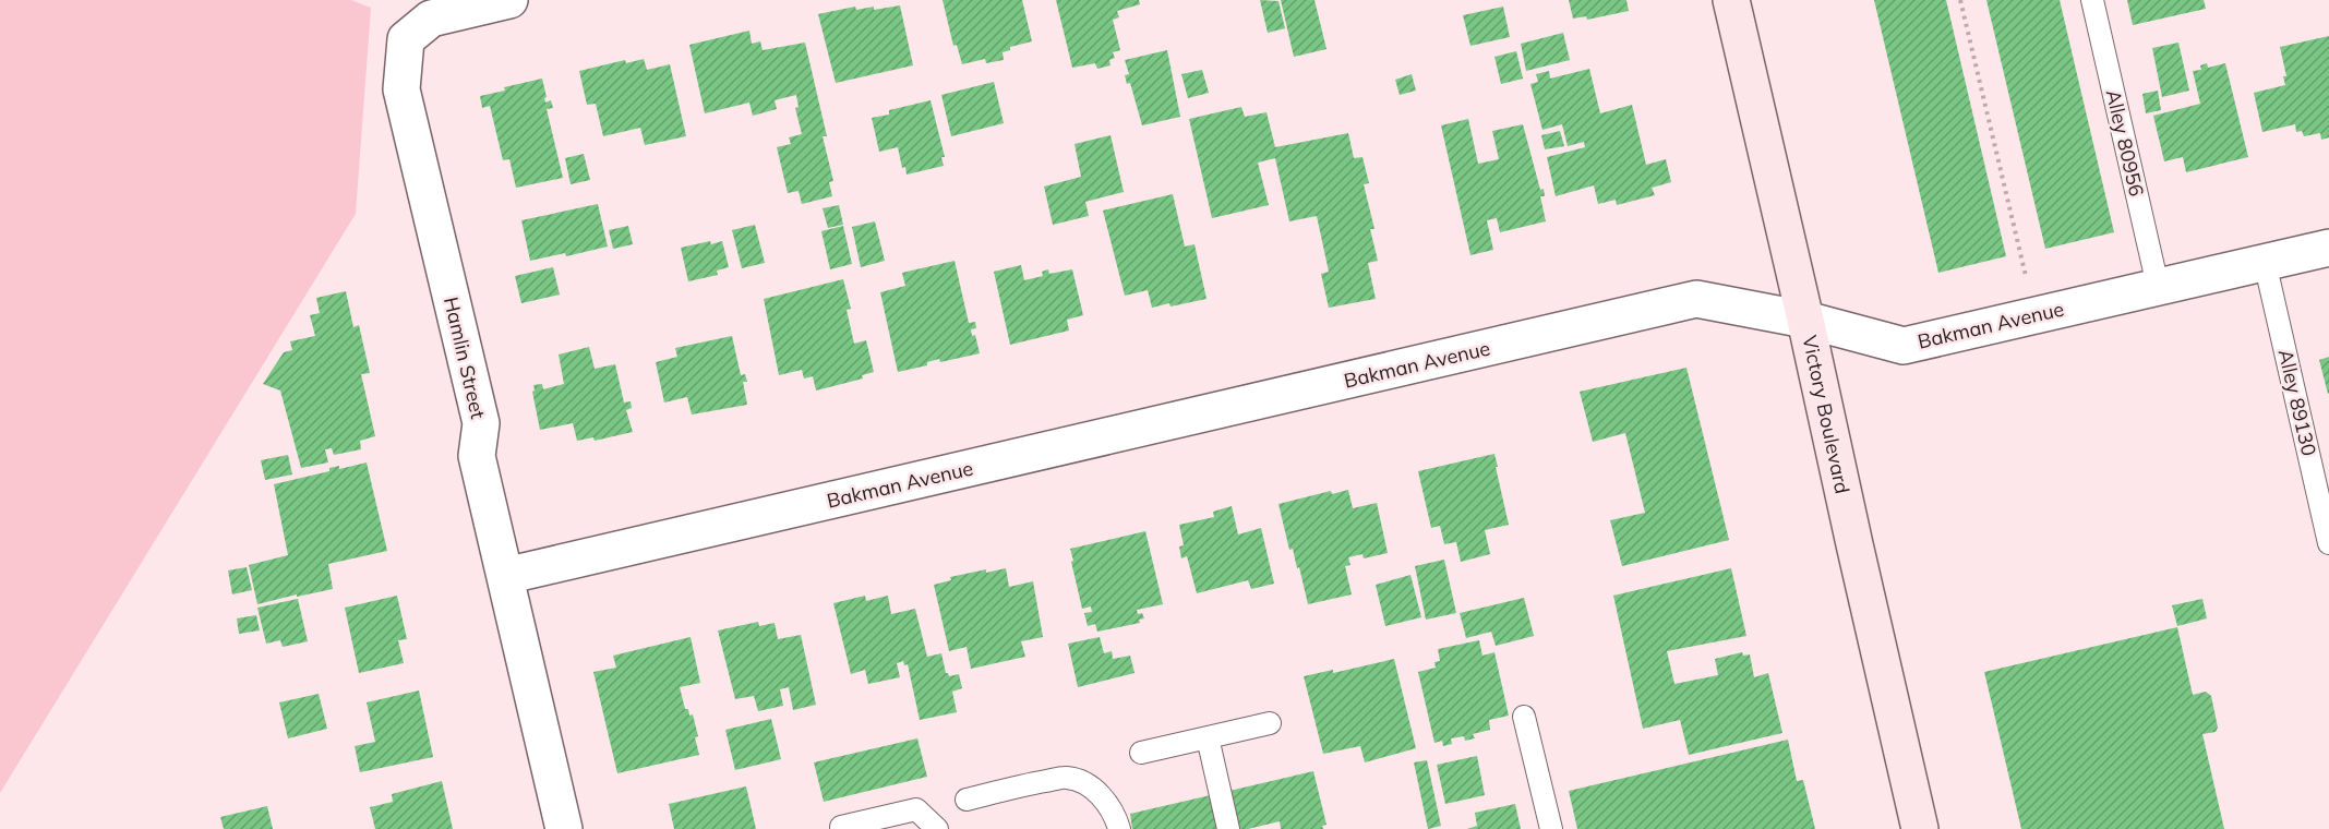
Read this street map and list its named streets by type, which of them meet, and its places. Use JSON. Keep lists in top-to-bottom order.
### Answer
{
  "streets": {
    "main road": ["Victory Boulevard"],
    "street": ["Bakman Avenue", "Hamlin Street"],
    "lane": ["Alley 80956", "Alley 89130"]
  },
  "crossings": [
    ["Alley 80956", "Bakman Avenue"],
    ["Bakman Avenue", "Hamlin Street"],
    ["Bakman Avenue", "Alley 89130"],
    ["Bakman Avenue", "Victory Boulevard"]
  ]
}
